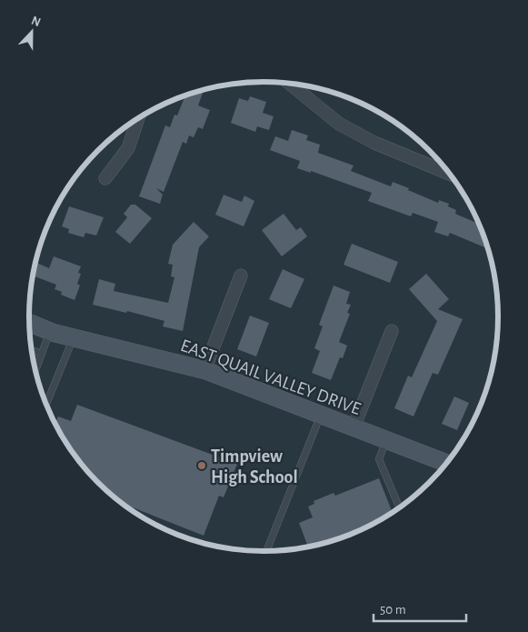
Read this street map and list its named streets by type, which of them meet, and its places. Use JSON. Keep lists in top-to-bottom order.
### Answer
{
  "streets": {
    "street": ["EAST QUAIL VALLEY DRIVE"]
  },
  "places": ["Timpview High School"],
  "scale_bar": "50 m",
  "north": "top"
}
